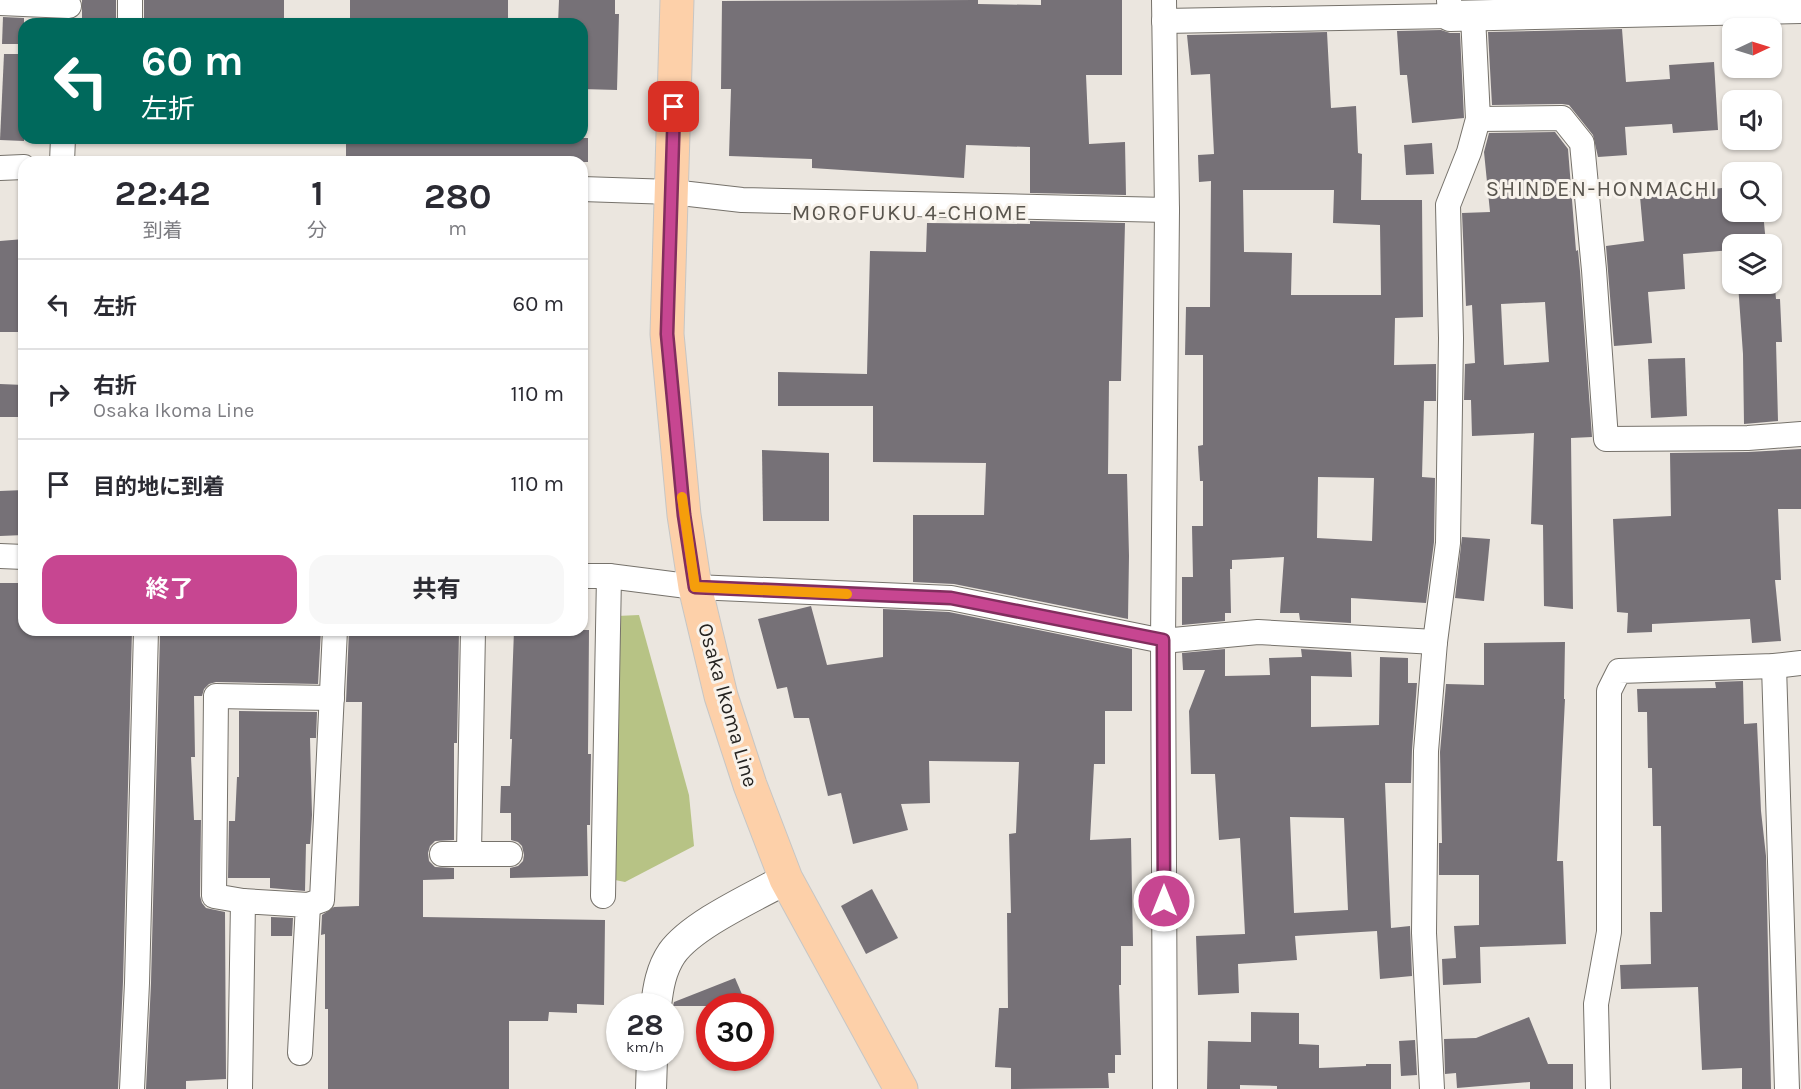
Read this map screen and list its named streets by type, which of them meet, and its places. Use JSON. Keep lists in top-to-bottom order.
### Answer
{
  "streets": {
    "main road": ["Osaka Ikoma Line"]
  },
  "districts": ["SHINDEN-HONMACHI", "MOROFUKU 4-CHOME"],
  "north": "right",
  "page": {
    "turn": ["60 m", "左折"],
    "eta": [
      "22:42",
      "到着",
      "1",
      "分",
      "280",
      "m"
    ],
    "list": [
      {
        "name": "左折",
        "value": "60 m"
      },
      {
        "name": "右折",
        "note": "Osaka Ikoma Line",
        "value": "110 m"
      },
      {
        "name": "目的地に到着",
        "value": "110 m"
      }
    ],
    "buttons": ["終了", "共有"],
    "speed": "28 km/h",
    "limit": "30"
  }
}
